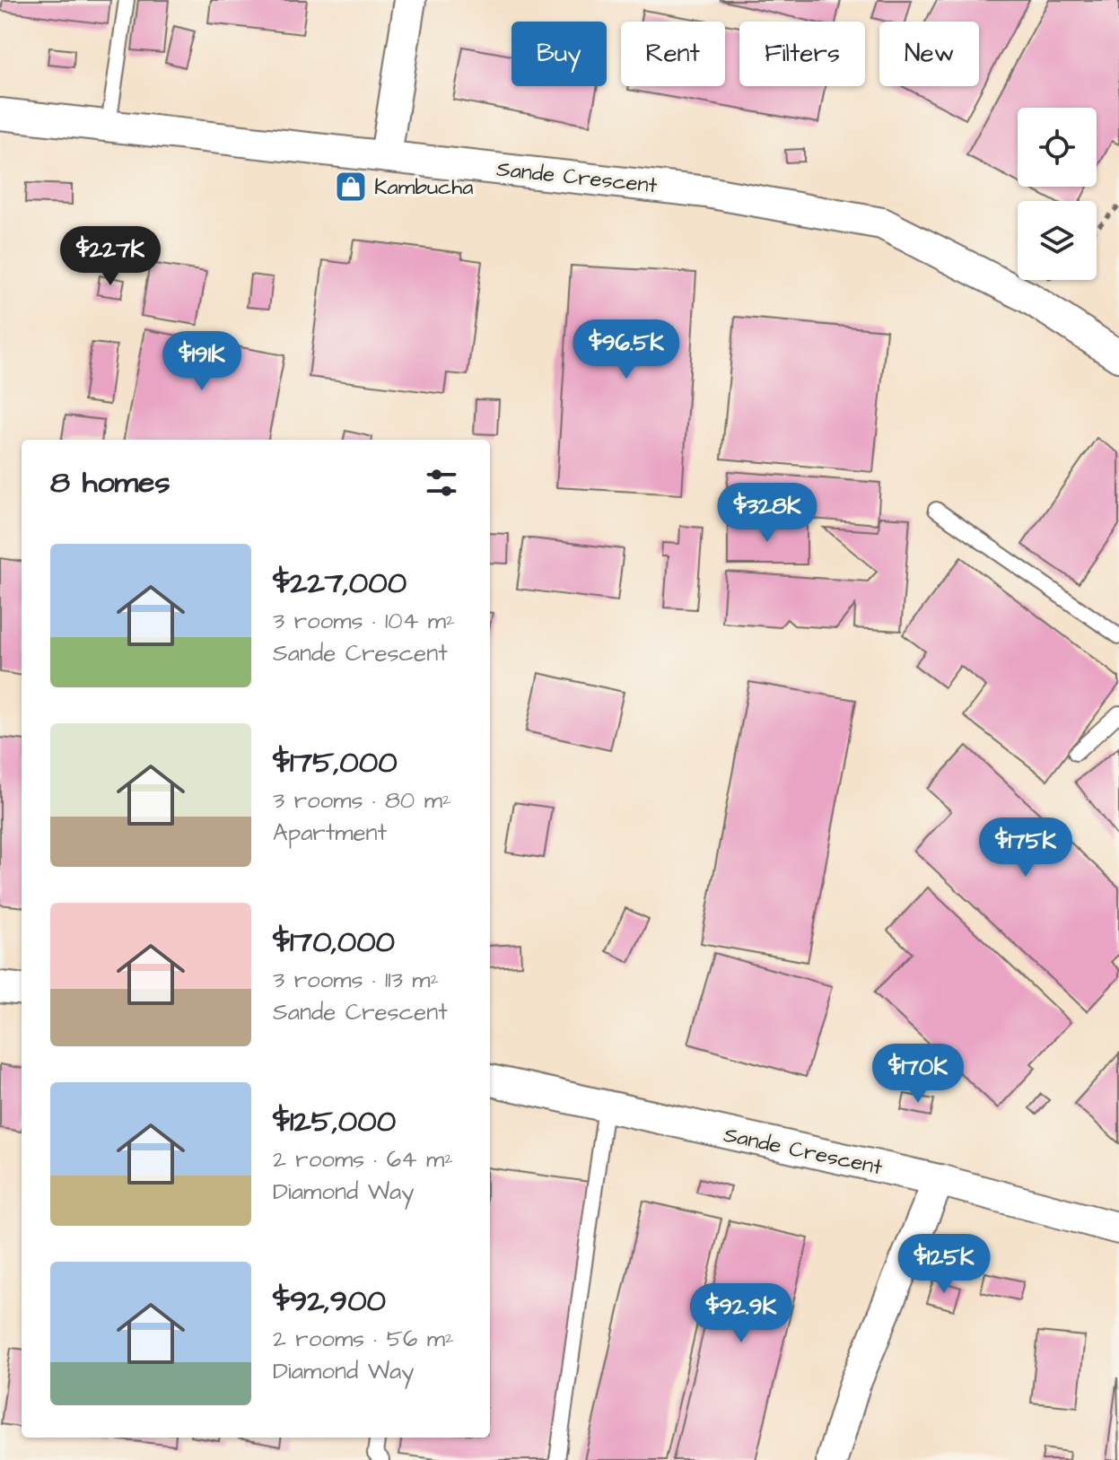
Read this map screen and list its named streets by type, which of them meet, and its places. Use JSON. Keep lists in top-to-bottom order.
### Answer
{
  "streets": {
    "street": ["Sande Crescent"]
  },
  "places": {
    "shop": ["Kambucha"]
  },
  "page": {
    "chip": [
      "Buy",
      "Rent",
      "Filters",
      "New"
    ],
    "price": [
      "$227K",
      "$96.5K",
      "$191K",
      "$328K",
      "$175K",
      "$170K",
      "$125K",
      "$92.9K"
    ],
    "heading": "8 homes",
    "list": [
      {
        "name": "$227,000",
        "note": "3 rooms · 104 m² · Sande Crescent"
      },
      {
        "name": "$175,000",
        "note": "3 rooms · 80 m² · Apartment"
      },
      {
        "name": "$170,000",
        "note": "3 rooms · 113 m² · Sande Crescent"
      },
      {
        "name": "$125,000",
        "note": "2 rooms · 64 m² · Diamond Way"
      },
      {
        "name": "$92,900",
        "note": "2 rooms · 56 m² · Diamond Way"
      }
    ]
  }
}
